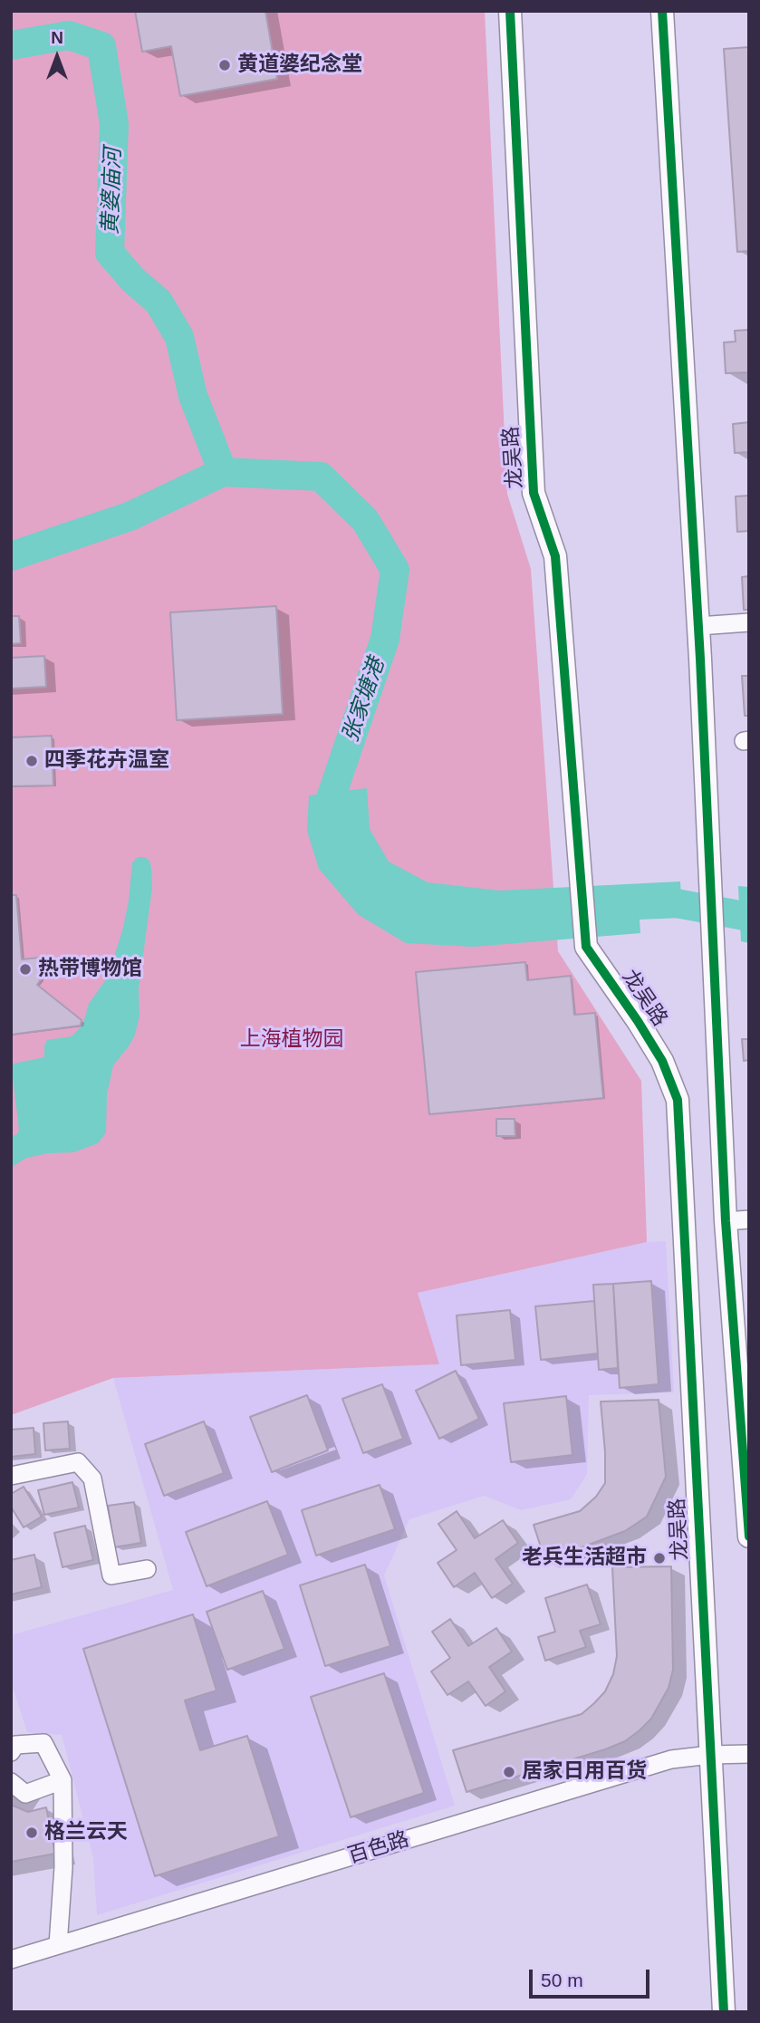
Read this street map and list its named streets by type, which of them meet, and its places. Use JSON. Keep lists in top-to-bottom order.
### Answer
{
  "streets": {
    "main road": ["龙吴路"],
    "street": ["百色路"]
  },
  "crossings": [
    ["龙吴路", "百色路"]
  ],
  "water": ["黄婆庙河", "张家塘港"],
  "parks": ["上海植物园"],
  "places": [
    "黄道婆纪念堂",
    "四季花卉温室",
    "热带博物馆",
    "老兵生活超市",
    "居家日用百货",
    "格兰云天"
  ],
  "scale_bar": "50 m",
  "north": "top"
}
